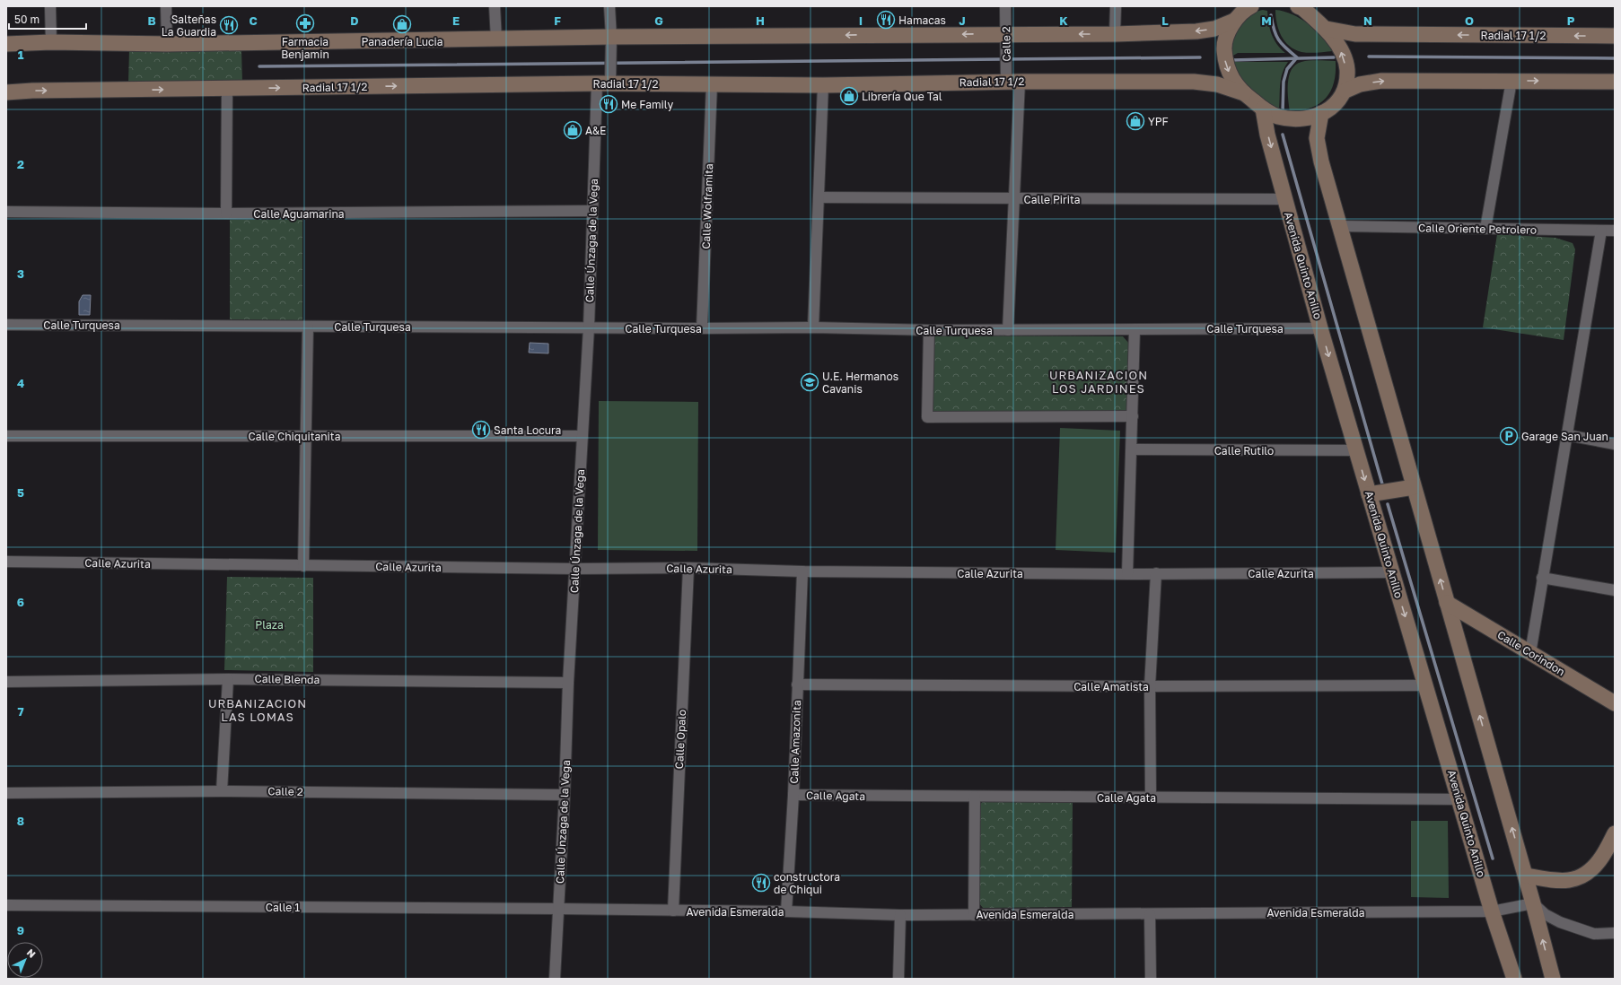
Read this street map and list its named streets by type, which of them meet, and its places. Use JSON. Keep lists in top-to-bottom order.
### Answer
{
  "streets": {
    "main road": ["Radial 17 1/2", "Avenida Quinto Anillo", "Calle Corindon"],
    "street": [
      "Calle 2",
      "Calle Pirita",
      "Calle Wolframita",
      "Calle Aguamarina",
      "Calle Oriente Petrolero",
      "Calle Únzaga de la Vega",
      "Calle Turquesa",
      "Calle Chiquitanita",
      "Calle Rutilo",
      "Calle Azurita",
      "Calle Blenda",
      "Calle Amatista",
      "Calle Opalo",
      "Calle Amazonita",
      "Calle Agata",
      "Calle 1",
      "Avenida Esmeralda"
    ]
  },
  "crossings": [
    ["Radial 17 1/2", "Calle 2"],
    ["Radial 17 1/2", "Calle Wolframita"],
    ["Radial 17 1/2", "Calle Únzaga de la Vega"],
    ["Calle 2", "Calle Pirita"],
    ["Calle 2", "Calle Únzaga de la Vega"],
    ["Calle 2", "Calle Turquesa"],
    ["Calle Pirita", "Avenida Quinto Anillo"],
    ["Calle Wolframita", "Calle Turquesa"],
    ["Calle Aguamarina", "Calle Únzaga de la Vega"],
    ["Calle Únzaga de la Vega", "Calle Turquesa"],
    ["Calle Únzaga de la Vega", "Calle Chiquitanita"],
    ["Calle Únzaga de la Vega", "Calle Azurita"],
    ["Calle Únzaga de la Vega", "Calle Blenda"],
    ["Calle Únzaga de la Vega", "Calle 1"],
    ["Calle Únzaga de la Vega", "Avenida Esmeralda"],
    ["Avenida Quinto Anillo", "Calle Turquesa"],
    ["Avenida Quinto Anillo", "Calle Rutilo"],
    ["Avenida Quinto Anillo", "Calle Azurita"],
    ["Avenida Quinto Anillo", "Calle Amatista"],
    ["Avenida Quinto Anillo", "Calle Agata"],
    ["Avenida Quinto Anillo", "Avenida Esmeralda"],
    ["Calle Azurita", "Calle Opalo"],
    ["Calle Azurita", "Calle Amazonita"],
    ["Calle Amatista", "Calle Amazonita"],
    ["Calle Opalo", "Avenida Esmeralda"],
    ["Calle Amazonita", "Calle Agata"],
    ["Calle Amazonita", "Avenida Esmeralda"],
    ["Calle 1", "Avenida Esmeralda"]
  ],
  "districts": ["URBANIZACION LOS JARDINES", "URBANIZACION LAS LOMAS"],
  "parks": ["Plaza"],
  "places": {
    "restaurant": [
      "Hamacas",
      "Salteñas La Guardia",
      "Me Family",
      "Santa Locura",
      "constructora de Chiqui"
    ],
    "pharmacy": ["Farmacia Benjamin"],
    "shop": [
      "Panadería Lucia",
      "Librería Que Tal",
      "YPF",
      "A&E"
    ],
    "school or university": ["U.E. Hermanos Cavanis"],
    "parking": ["Garage San Juan"]
  },
  "scale_bar": "50 m",
  "north": "top right",
  "grid": {
    "columns": [
      "B",
      "C",
      "D",
      "E",
      "F",
      "G",
      "H",
      "I",
      "J",
      "K",
      "L",
      "M",
      "N",
      "O",
      "P"
    ],
    "rows": [
      "1",
      "2",
      "3",
      "4",
      "5",
      "6",
      "7",
      "8",
      "9"
    ]
  }
}
